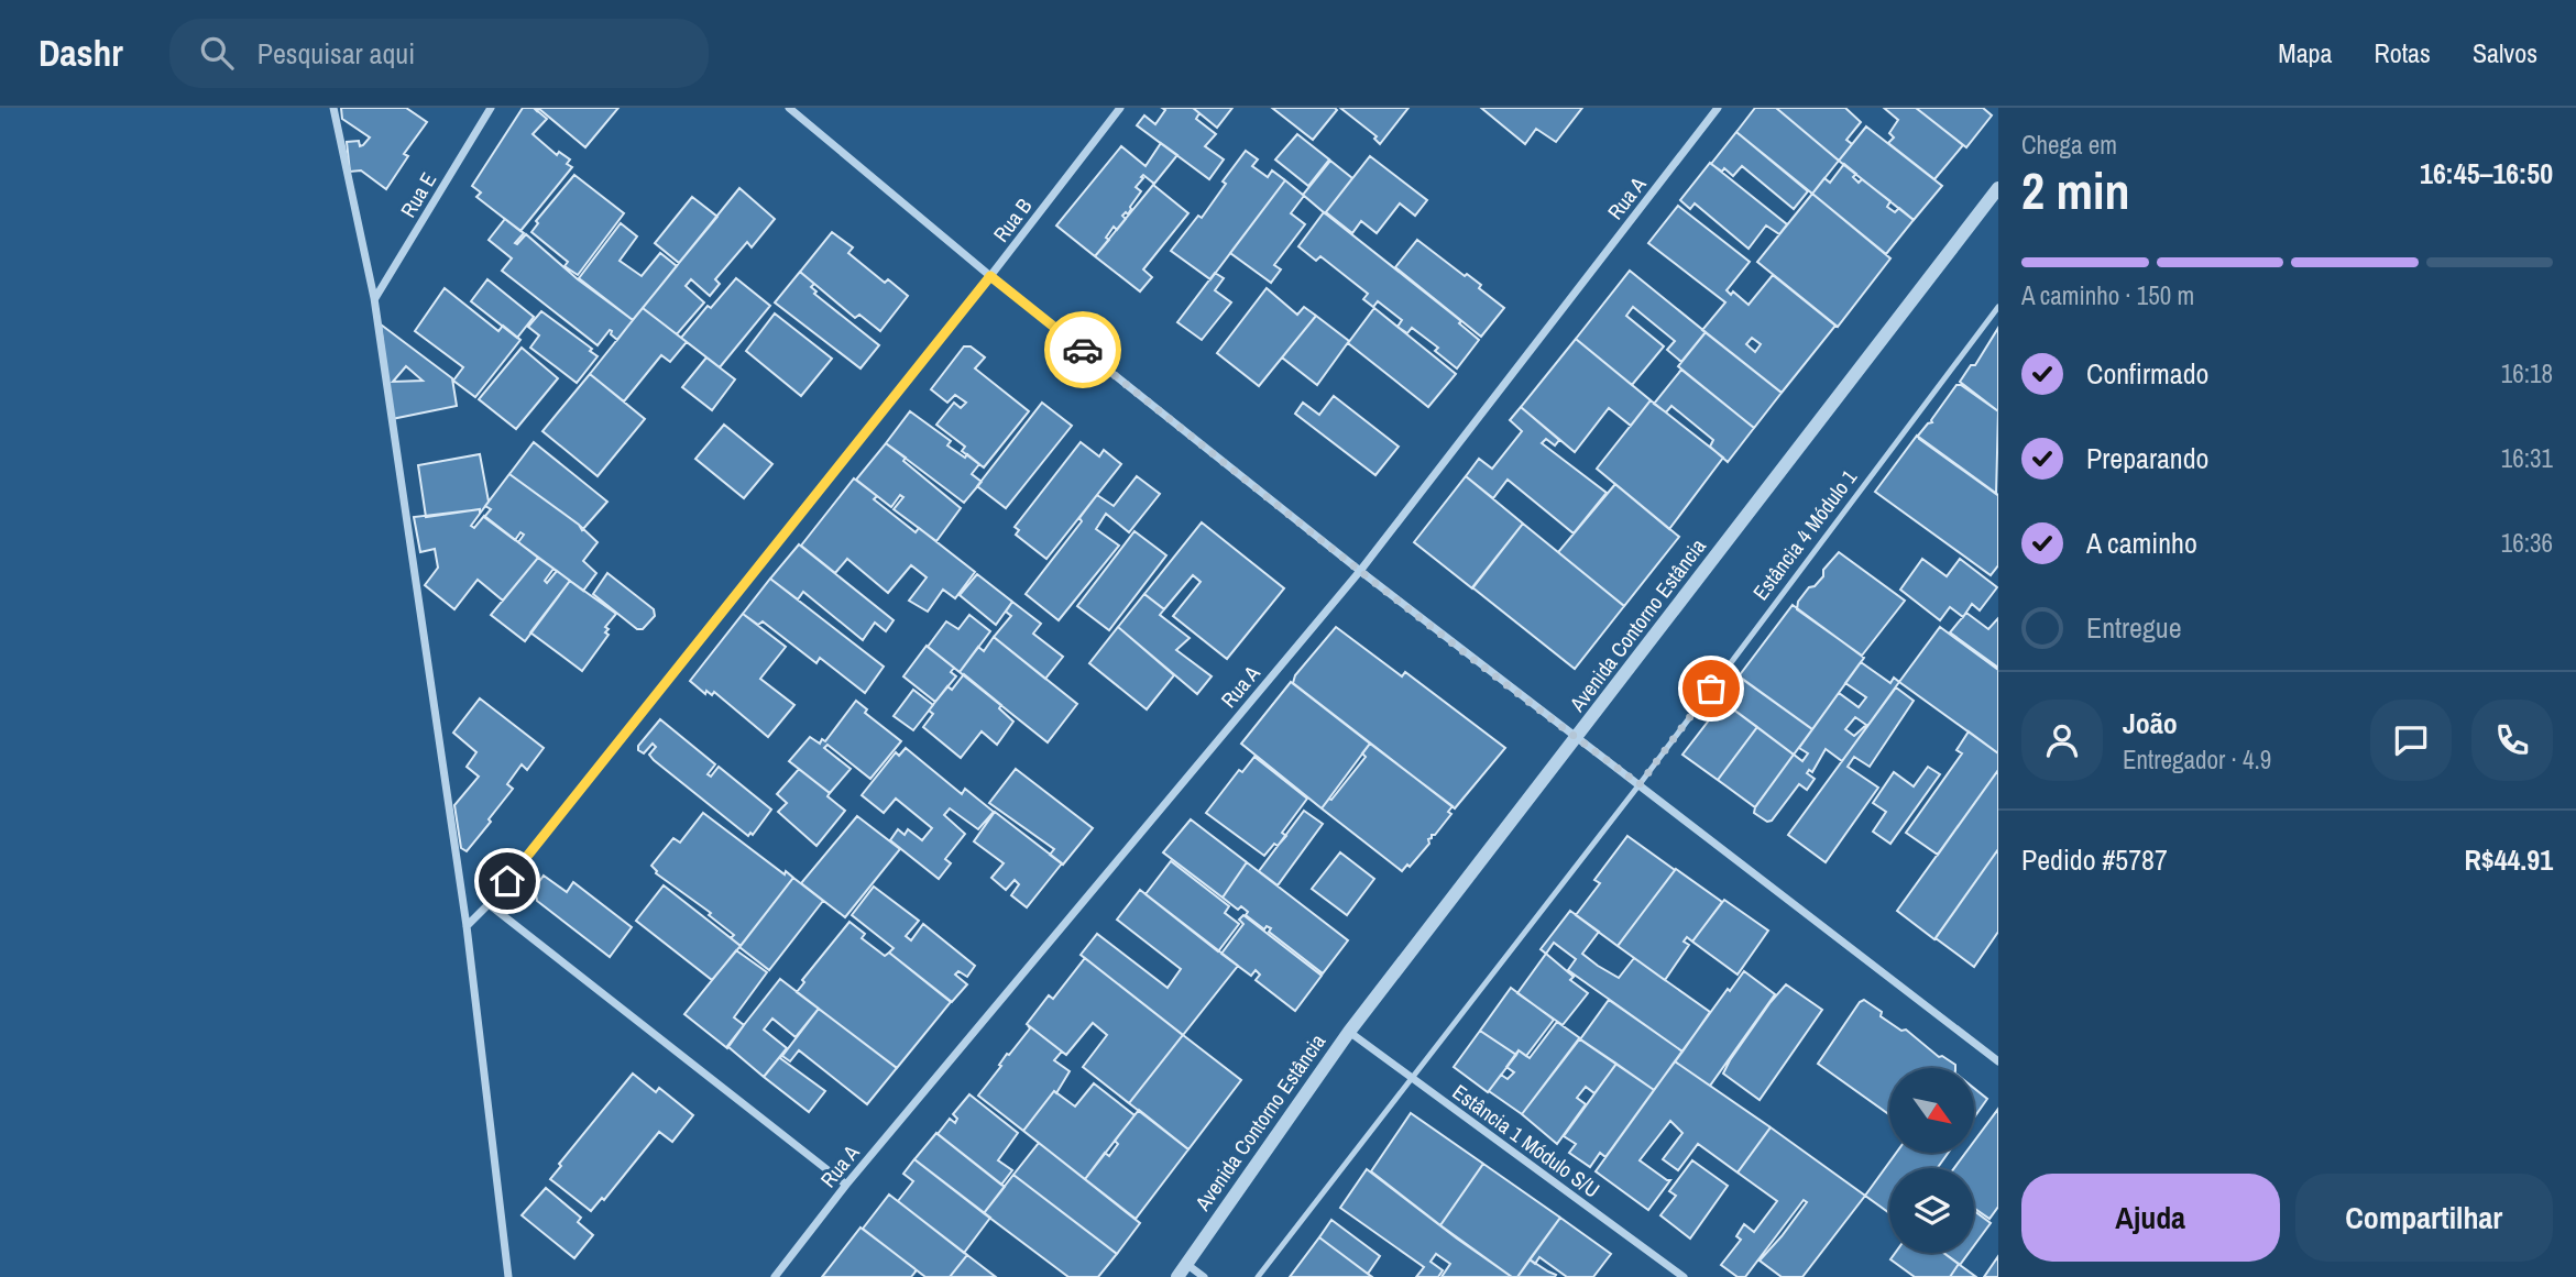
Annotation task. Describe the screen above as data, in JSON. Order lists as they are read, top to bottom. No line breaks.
{"streets":{"street":["Rua E","Rua A","Rua B","Avenida Contorno Estância","Estância 1 Módulo S/U"],"lane":["Estância 4 Módulo 1"]},"crossings":[["Estância 4 Módulo 1","Estância 1 Módulo S/U"],["Avenida Contorno Estância","Estância 1 Módulo S/U"]],"north":"bottom right","page":{"header":"Dashr","search":"Pesquisar aqui","nav":["Mapa","Rotas","Salvos"],"heading":["2 min","Chega em","16:45–16:50"],"panel":["João","Entregador · 4.9","Pedido #5787","R$44.91"],"bar":"A caminho · 150 m","list":[["Confirmado","16:18"],["Preparando","16:31"],["A caminho","16:36"],"Entregue"],"buttons":["Ajuda","Compartilhar"]}}
